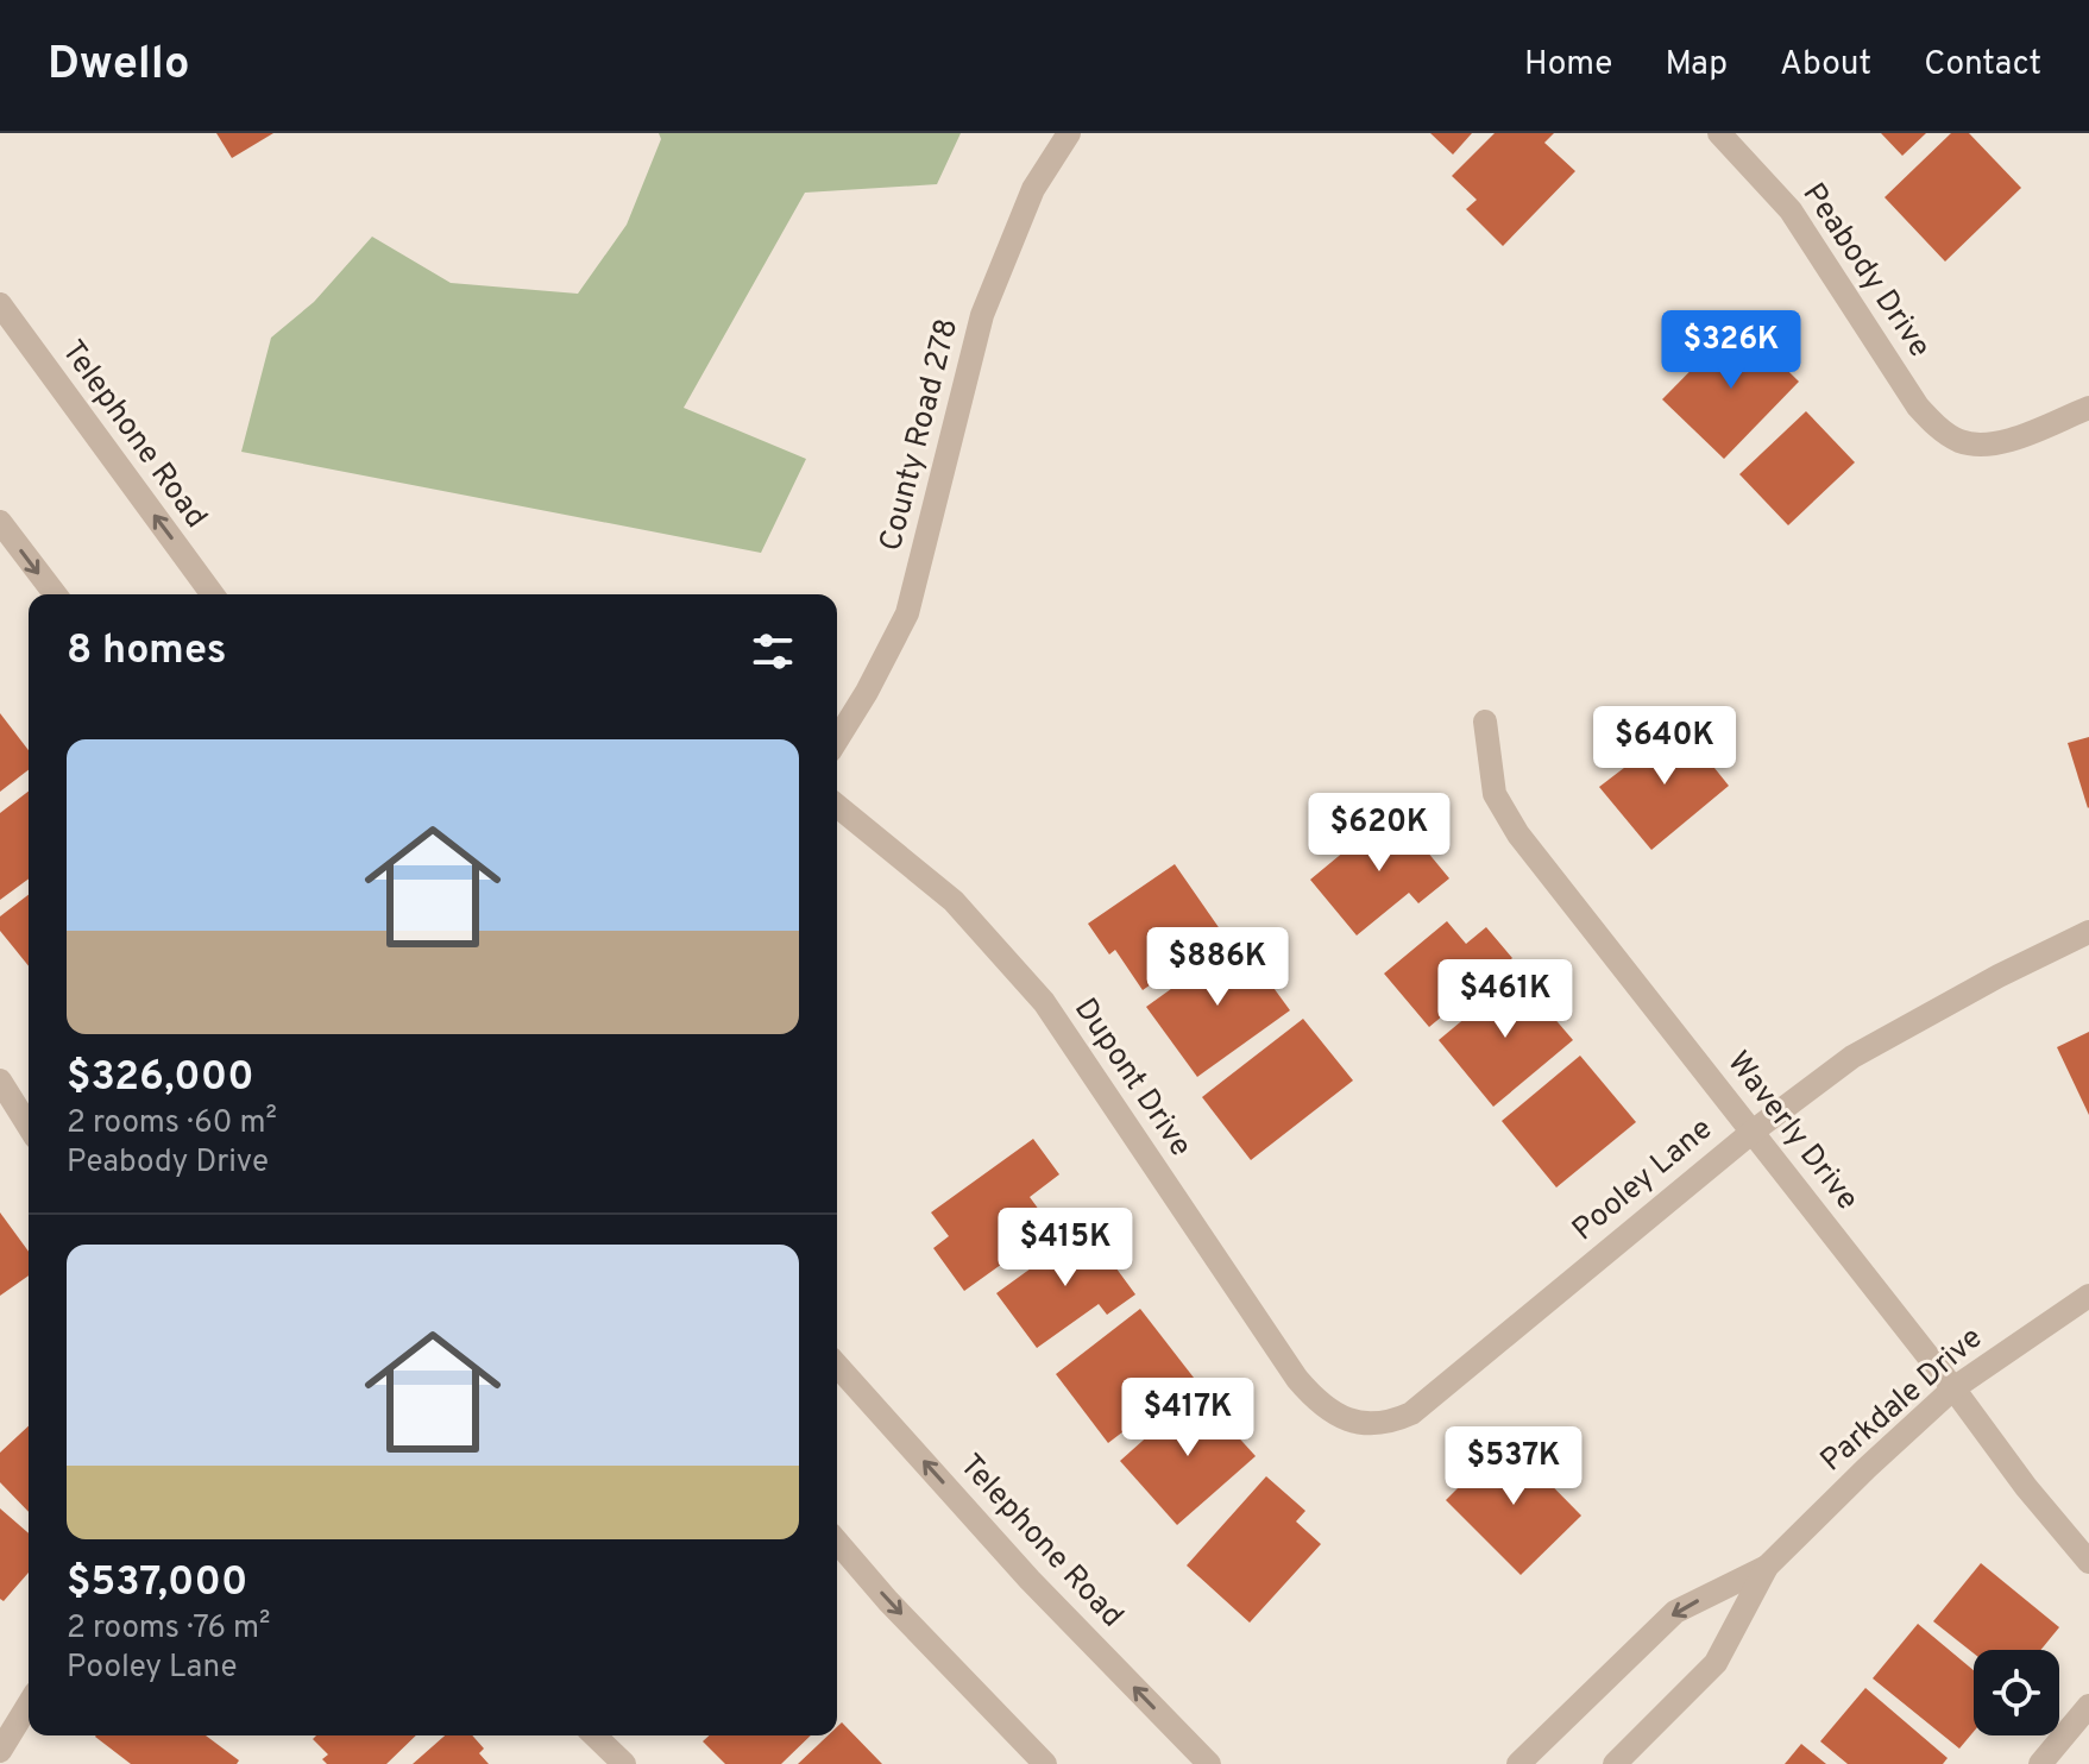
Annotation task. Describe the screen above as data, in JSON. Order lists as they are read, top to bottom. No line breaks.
{"streets":{"street":["Peabody Drive","Telephone Road","County Road 278","Dupont Drive","Waverly Drive","Pooley Lane","Parkdale Drive"]},"crossings":[["Dupont Drive","Pooley Lane"],["Waverly Drive","Pooley Lane"],["Waverly Drive","Parkdale Drive"]],"page":{"header":"Dwello","nav":["Home","Map","About","Contact"],"price":["$326K","$640K","$620K","$886K","$461K","$415K","$417K","$537K"],"heading":"8 homes","list":[{"name":"$326,000","note":"2 rooms · 60 m² · Peabody Drive"},{"name":"$537,000","note":"2 rooms · 76 m² · Pooley Lane"}]}}
